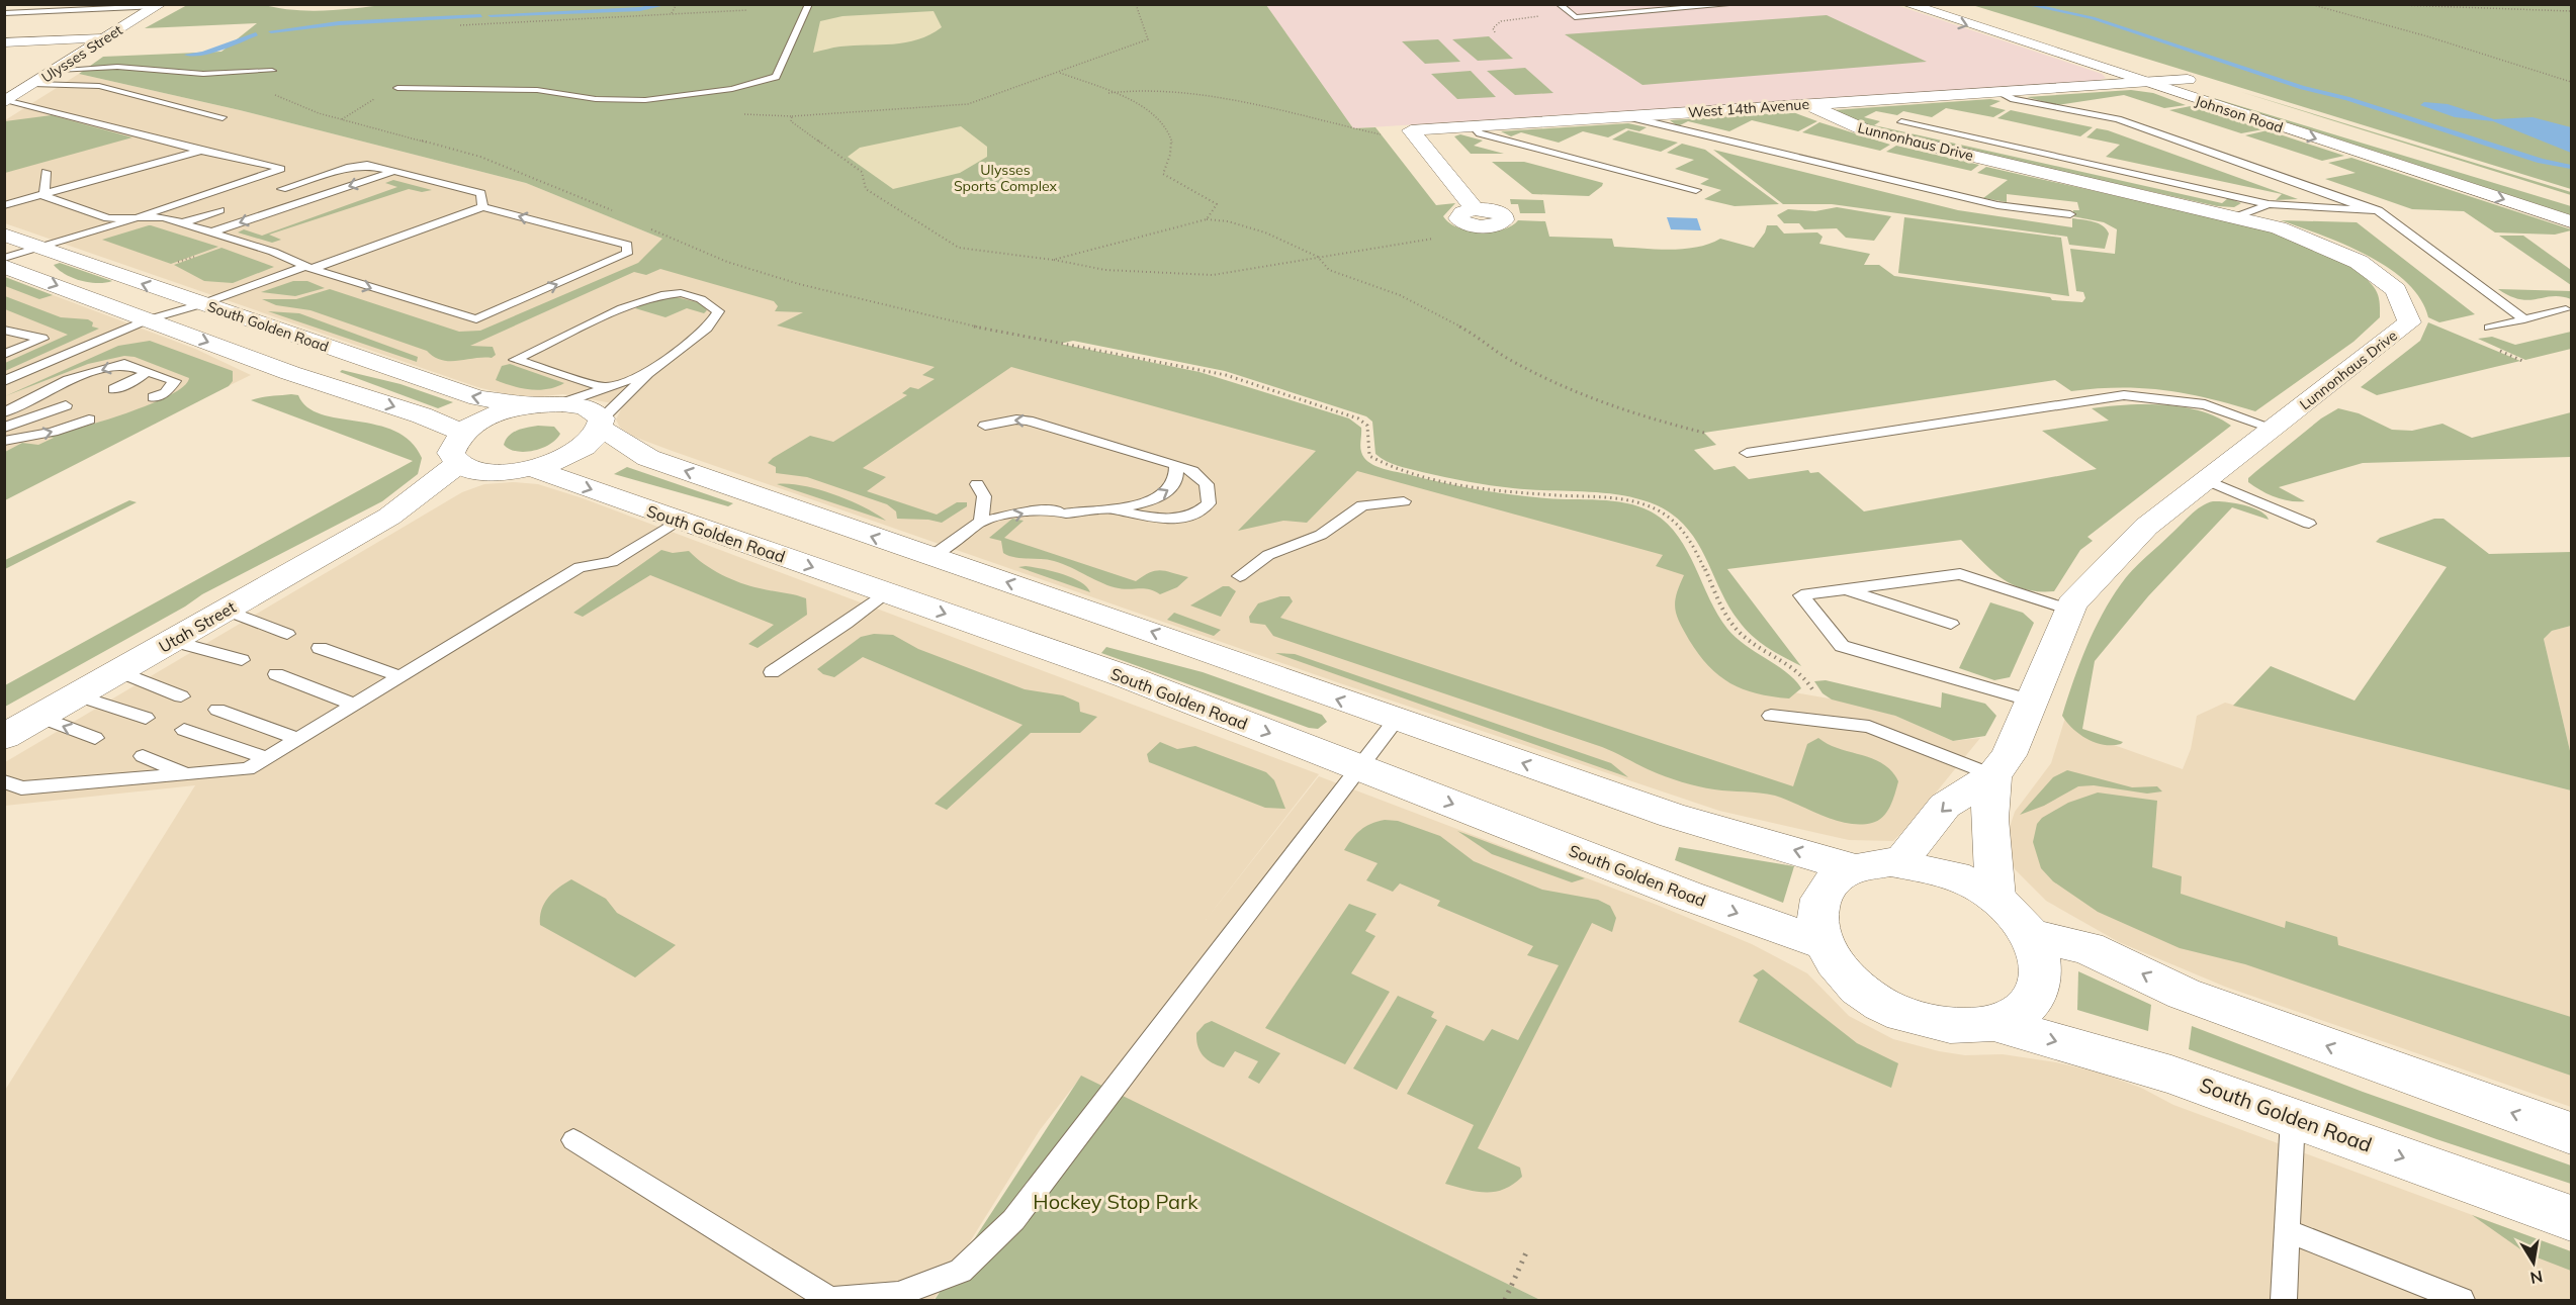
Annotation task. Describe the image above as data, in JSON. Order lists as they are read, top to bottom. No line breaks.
{"streets":{"main road":["Ulysses Street","West 14th Avenue","Johnson Road","Lunnonhaus Drive","South Golden Road","Utah Street"]},"crossings":[["West 14th Avenue","Johnson Road"],["West 14th Avenue","Lunnonhaus Drive"],["Lunnonhaus Drive","South Golden Road"]],"parks":["Ulysses Sports Complex","Hockey Stop Park"],"north":"bottom"}
